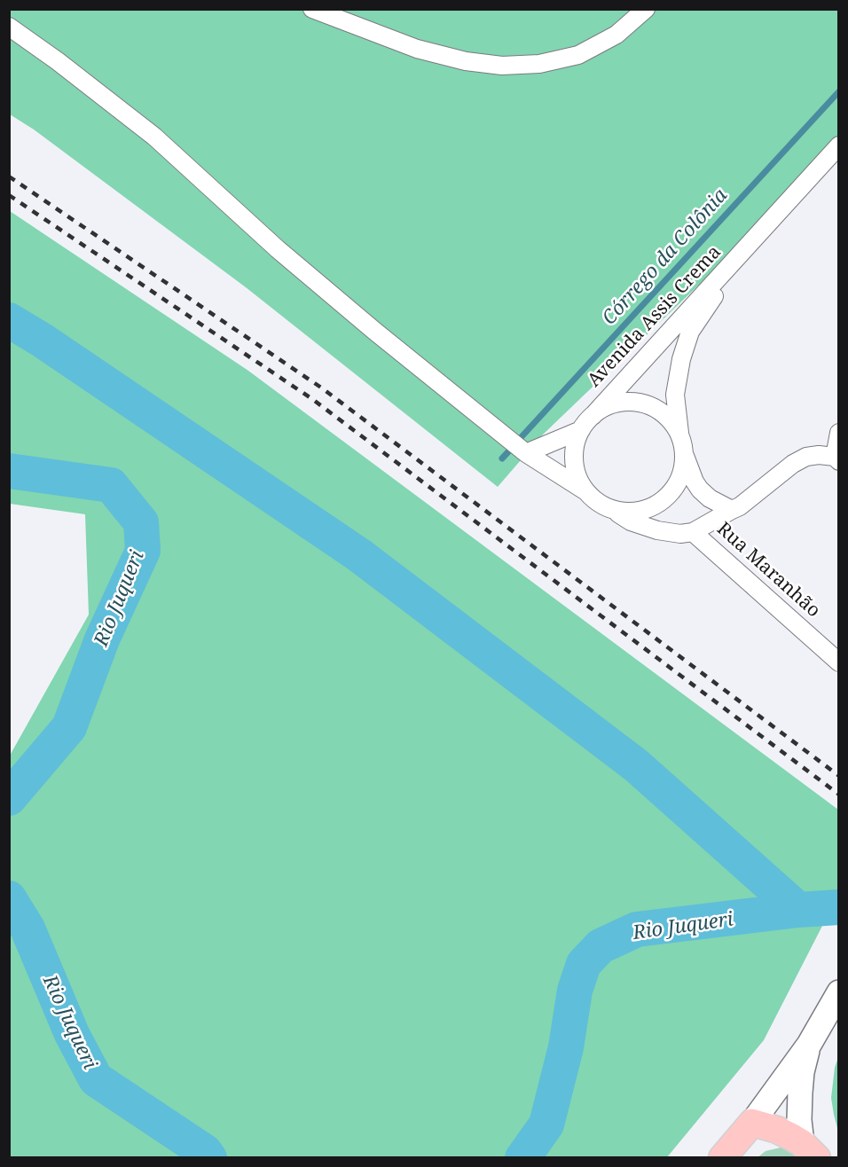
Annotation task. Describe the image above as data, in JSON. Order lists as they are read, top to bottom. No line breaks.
{"streets":{"street":["Avenida Assis Crema","Rua Maranhão"]},"water":["Córrego da Colônia","Rio Juqueri"]}
